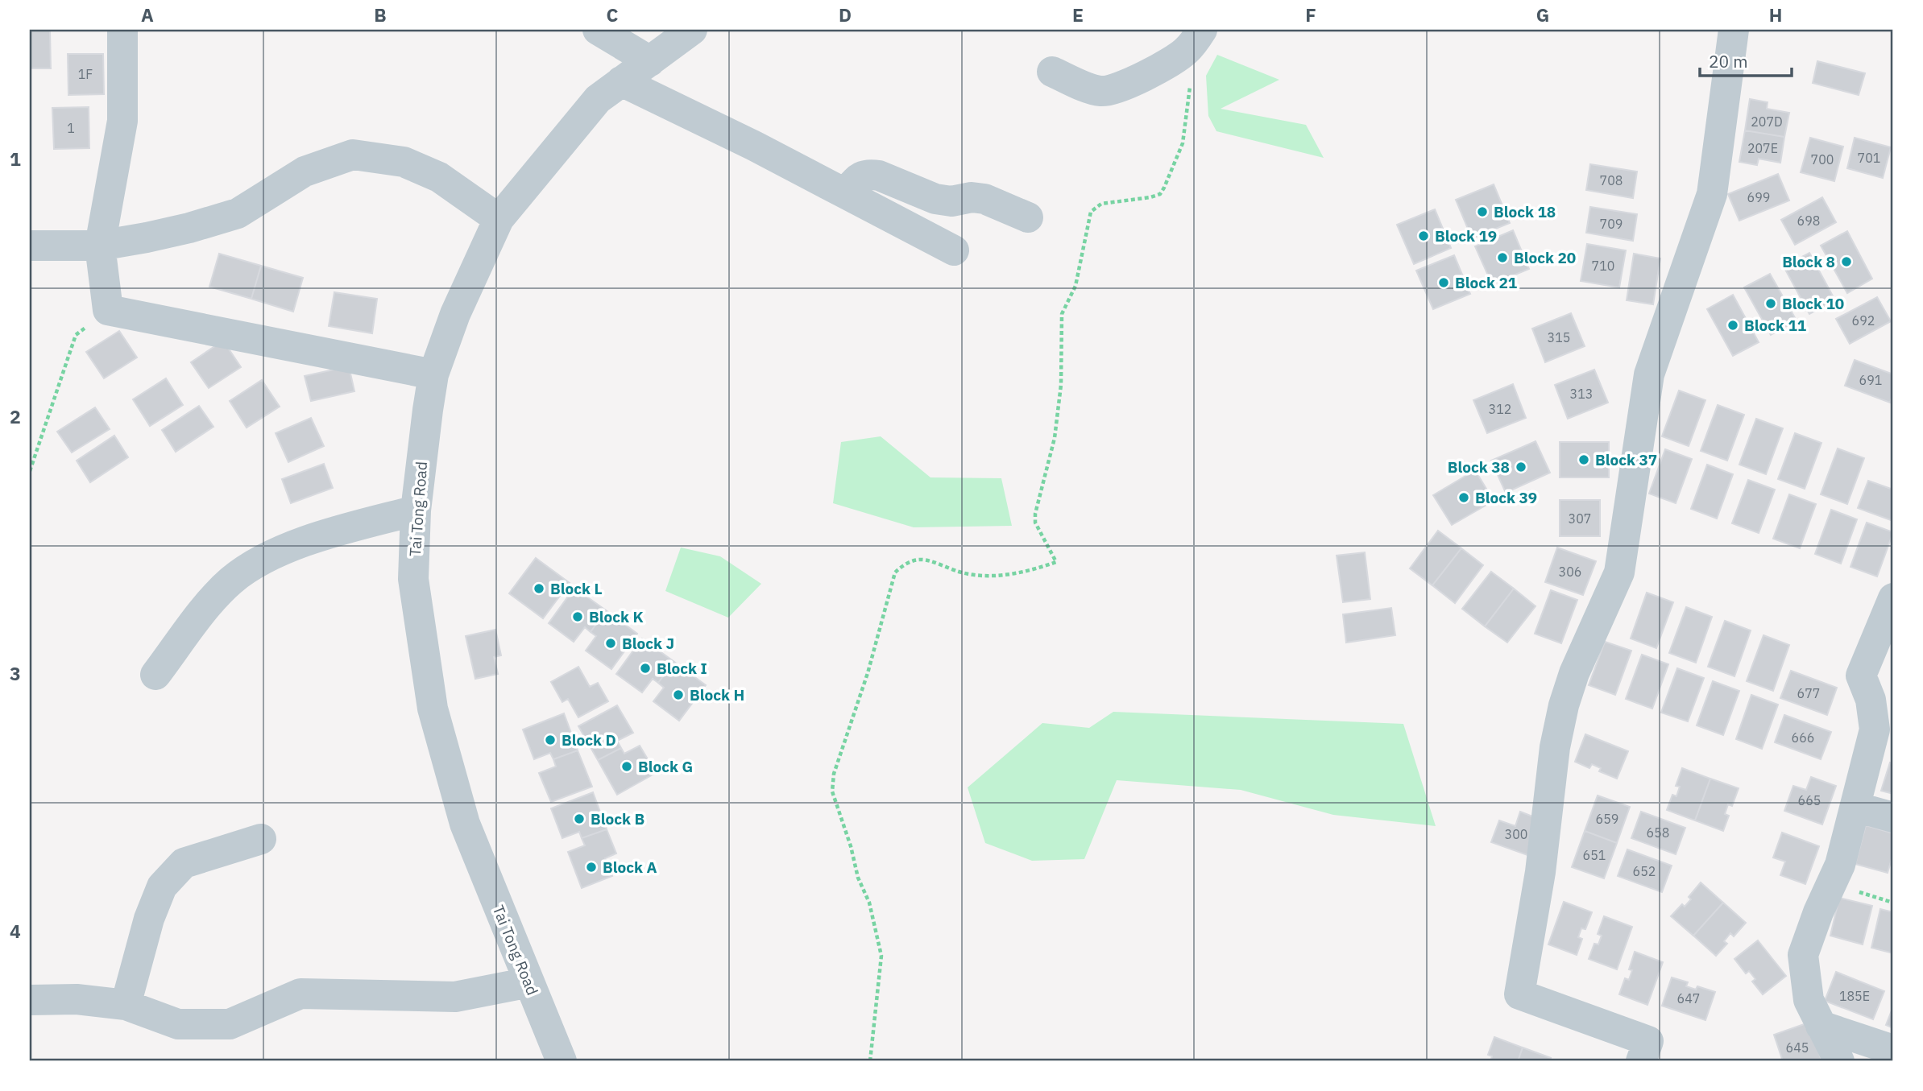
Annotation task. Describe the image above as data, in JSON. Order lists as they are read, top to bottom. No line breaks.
{"streets":{"street":["Tai Tong Road"]},"places":["Block 18","Block 19","Block 20","Block 8","Block 21","Block 10","Block 11","Block 37","Block 38","Block 39","Block L","Block K","Block J","Block I","Block H","Block D","Block G","Block B","Block A"],"house_numbers":["1F","207D","1","207E","701","700","708","699","698","709","710","692","315","691","313","312","307","306","677","666","665","659","658","300","651","652","185E","647","645"],"scale_bar":"20 m","grid":{"columns":["A","B","C","D","E","F","G","H"],"rows":["1","2","3","4"]}}
